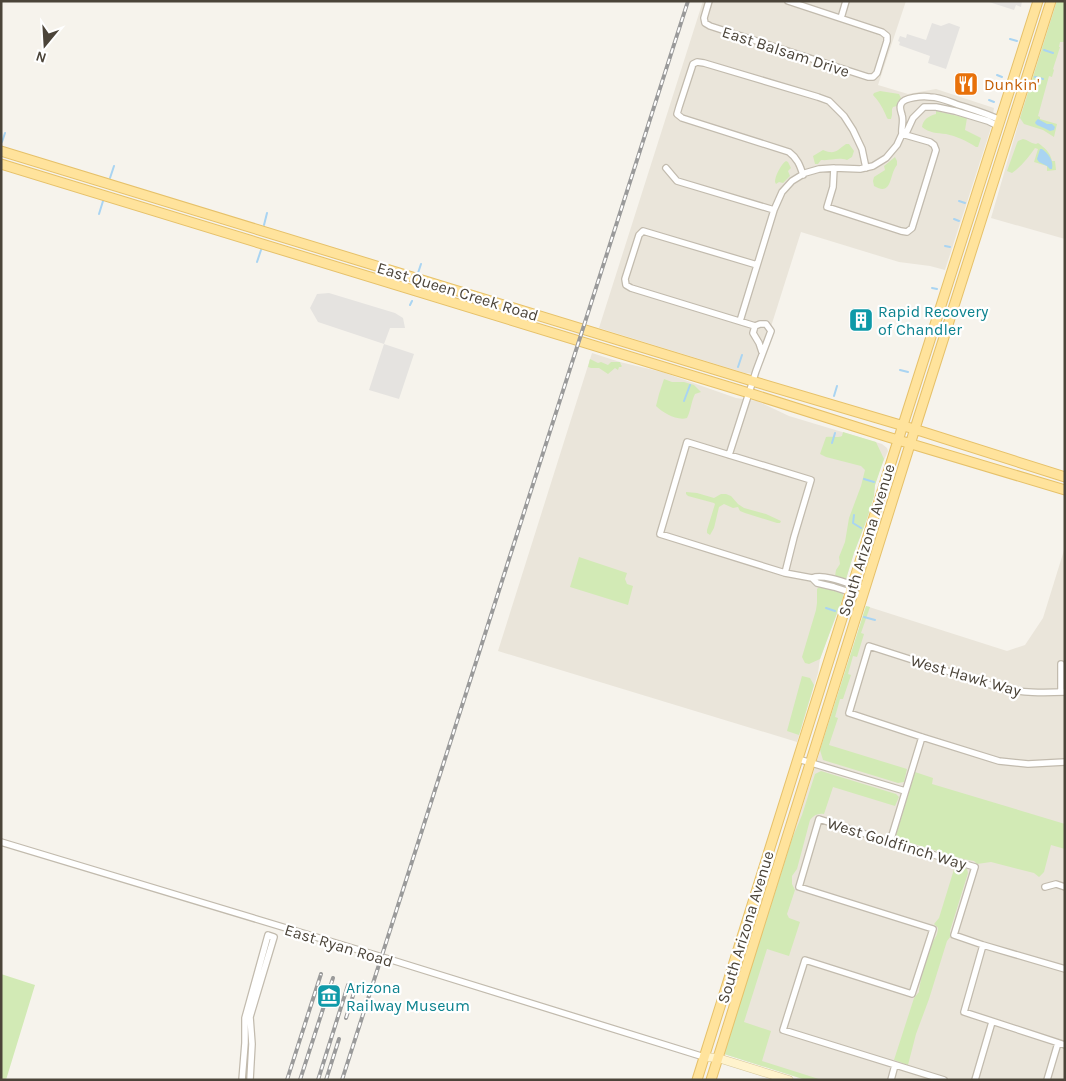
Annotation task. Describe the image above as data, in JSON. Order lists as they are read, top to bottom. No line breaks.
{"streets":{"main road":["East Queen Creek Road","South Arizona Avenue"],"street":["East Balsam Drive","West Hawk Way","West Goldfinch Way","East Ryan Road"]},"crossings":[["East Queen Creek Road","South Arizona Avenue"],["South Arizona Avenue","East Ryan Road"]],"places":{"restaurant":["Dunkin'"],"building":["Rapid Recovery of Chandler"],"museum":["Arizona Railway Museum"]},"north":"bottom"}
